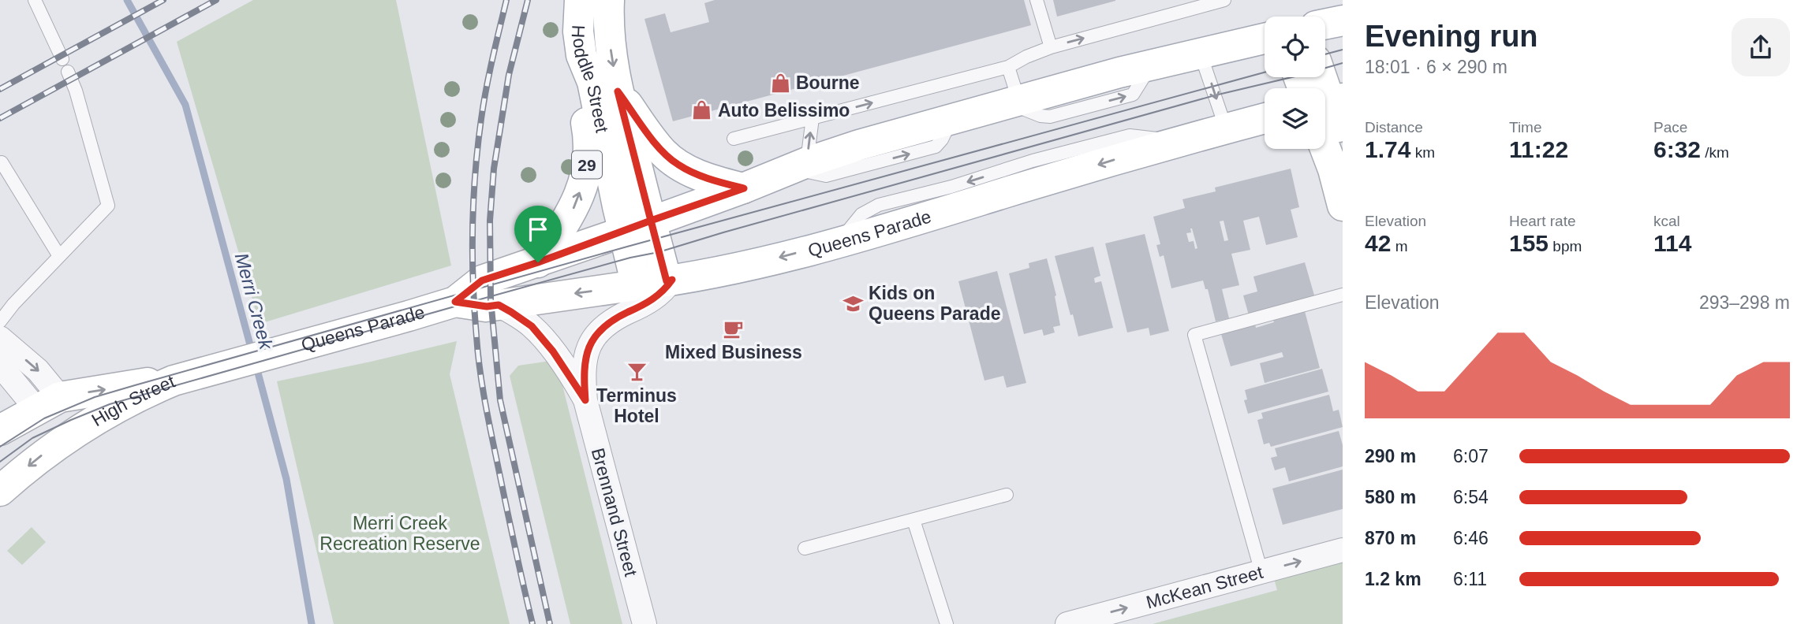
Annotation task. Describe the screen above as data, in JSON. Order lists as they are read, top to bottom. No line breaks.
{"streets":{"main road":["Hoddle Street","29","Queens Parade","High Street"],"street":["Brennand Street","McKean Street"]},"crossings":[["Hoddle Street","29"],["Hoddle Street","Queens Parade"],["Hoddle Street","Brennand Street"],["29","Queens Parade"],["Queens Parade","High Street"],["Queens Parade","Brennand Street"]],"one_way":["McKean Street"],"water":["Merri Creek"],"parks":["Merri Creek Recreation Reserve"],"places":{"shop":["Bourne","Auto Belissimo"],"school or university":["Kids on Queens Parade"],"cafe":["Mixed Business"],"bar":["Terminus Hotel"]},"page":{"heading":["Evening run","18:01 · 6 × 290 m"],"stats":[["Distance","1.74 km"],["Time","11:22"],["Pace","6:32 /km"],["Elevation","42 m"],["Heart rate","155 bpm"],["kcal","114"]],"chart":["Elevation","293–298 m"],"list":[{"name":"290 m","note":"6:07"},{"name":"580 m","note":"6:54"},{"name":"870 m","note":"6:46"},{"name":"1.2 km","note":"6:11"}]}}
